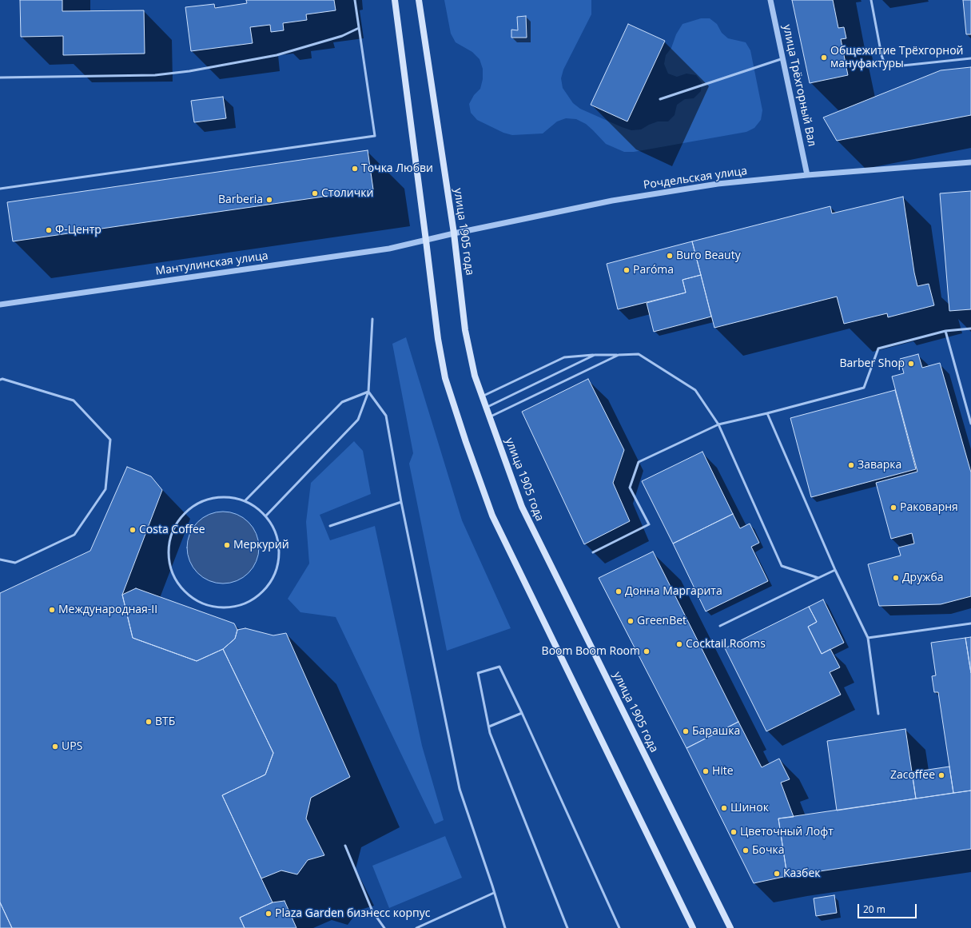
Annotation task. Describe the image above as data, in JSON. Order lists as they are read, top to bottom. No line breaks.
{"streets":{"main road":["улица 1905 года"],"street":["улица Трёхгорный Вал","Рочдельская улица","Мантулинская улица"]},"crossings":[["улица Трёхгорный Вал","Рочдельская улица"],["Рочдельская улица","улица 1905 года"],["Рочдельская улица","Мантулинская улица"]],"places":["Общежитие Трёхгорной мануфактуры","Точка Любви","Столички","Barberia","Ф-Центр","Buro Beauty","Paróma","Barber Shop","Заварка","Раковарня","Costa Coffee","Меркурий","Дружба","Донна Маргарита","Международная-II","GreenBet","Cocktail Rooms","Boom Boom Room","ВТБ","Барашка","UPS","Hite","Zacoffee","Шинок","Цветочный Лофт","Бочка","Казбек","Plaza Garden бизнесс корпус"],"scale_bar":"20 m"}
